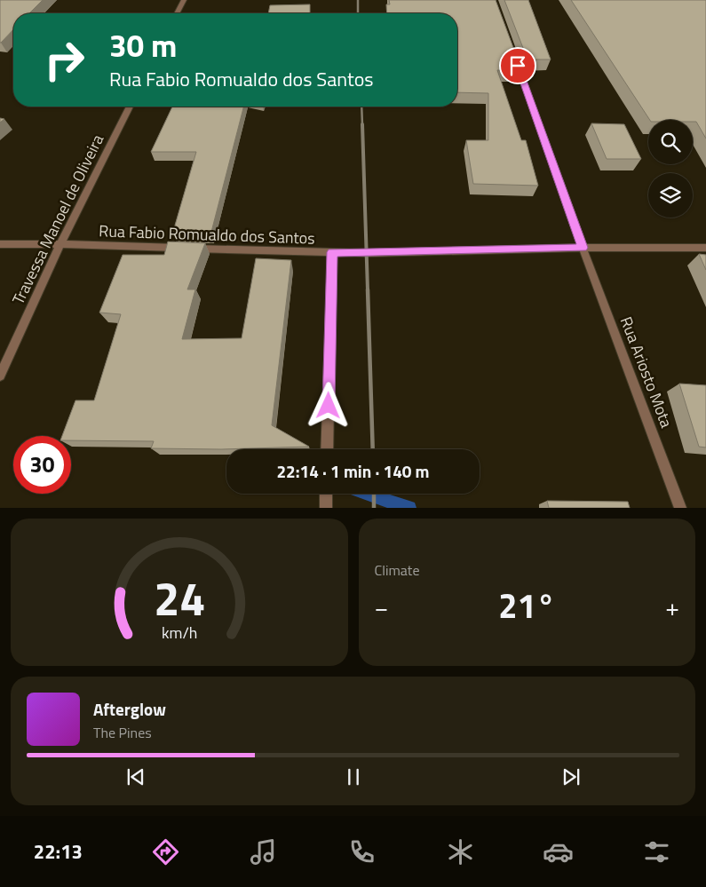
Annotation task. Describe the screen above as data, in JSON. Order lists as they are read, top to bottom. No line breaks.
{"streets":{"street":["Travessa Manoel de Oliveira","Rua Fabio Romualdo dos Santos","Rua Ariosto Mota"]},"crossings":[["Travessa Manoel de Oliveira","Rua Fabio Romualdo dos Santos"],["Rua Fabio Romualdo dos Santos","Rua Ariosto Mota"]],"page":{"turn":["30 m","Rua Fabio Romualdo dos Santos"],"limit":"30","trip":"22:14 · 1 min · 140 m","tile":"Climate","heat":["−","21°","+"],"song":["Afterglow","The Pines"],"tabs":"22:13","gauge":["24","km/h"]}}
